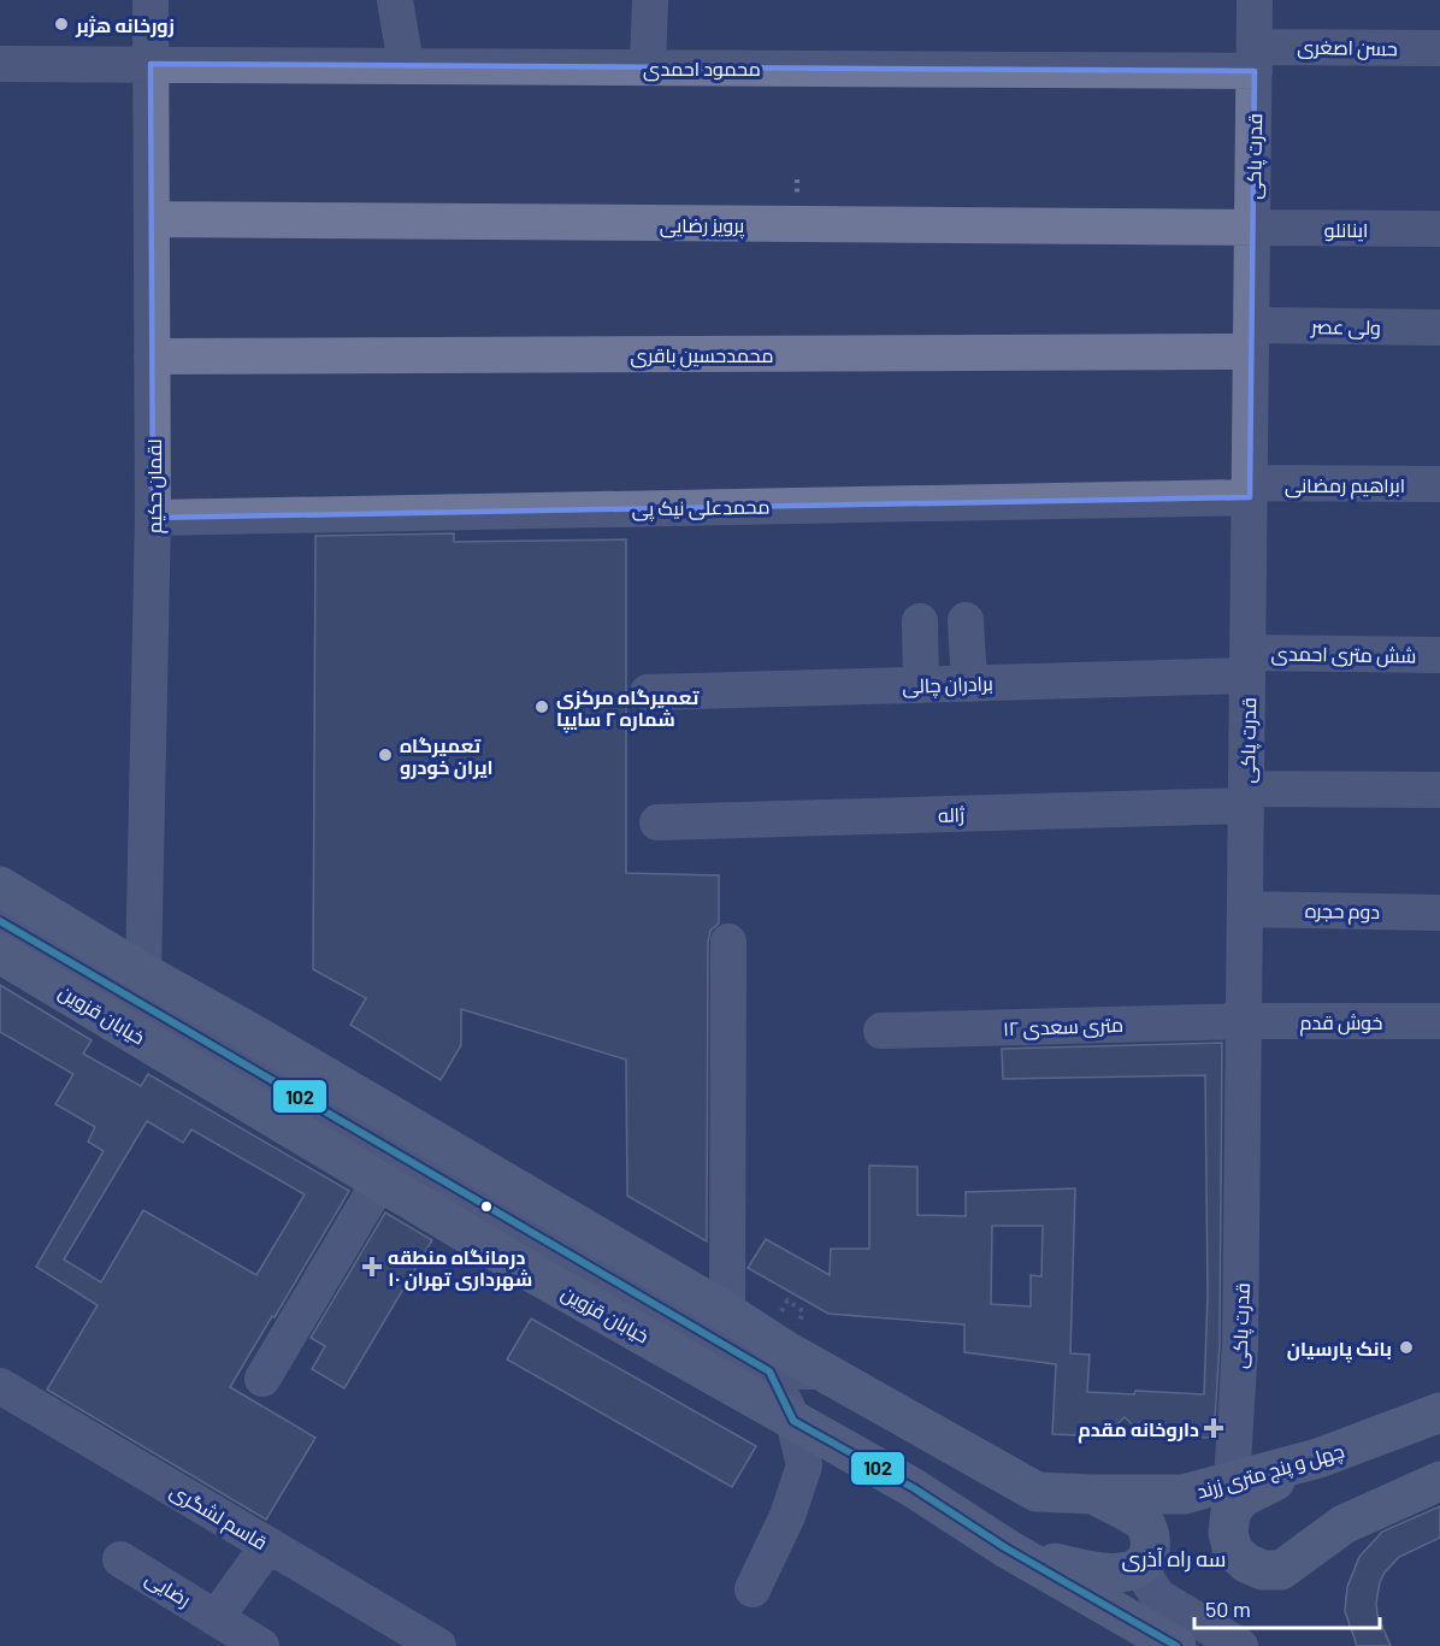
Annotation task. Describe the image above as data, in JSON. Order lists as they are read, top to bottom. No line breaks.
{"streets":{"main road":["خیابان قزوین","چهل و پنج متری زرند"],"street":["حسن اصغری","محمود احمدی","قدرت پاکی","پرویز رضایی","اینانلو","ولی عصر","محمدحسین باقری","ابراهیم رمضانی","لقمان حکیم","محمدعلی نیک پی","شش متری احمدی","برادران چالی","ژاله","دوم حجره","خوش قدم","۱۲ متری سعدی","قاسم لشگری","رضایی"]},"crossings":[["حسن اصغری","محمود احمدی"],["حسن اصغری","قدرت پاکی"],["محمود احمدی","قدرت پاکی"],["محمود احمدی","لقمان حکیم"],["قدرت پاکی","پرویز رضایی"],["قدرت پاکی","اینانلو"],["قدرت پاکی","ولی عصر"],["قدرت پاکی","محمدحسین باقری"],["قدرت پاکی","ابراهیم رمضانی"],["قدرت پاکی","محمدعلی نیک پی"],["قدرت پاکی","شش متری احمدی"],["قدرت پاکی","برادران چالی"],["قدرت پاکی","ژاله"],["قدرت پاکی","دوم حجره"],["قدرت پاکی","خوش قدم"],["قدرت پاکی","۱۲ متری سعدی"],["قدرت پاکی","چهل و پنج متری زرند"],["پرویز رضایی","اینانلو"],["پرویز رضایی","لقمان حکیم"],["ولی عصر","محمدحسین باقری"],["محمدحسین باقری","لقمان حکیم"],["ابراهیم رمضانی","محمدعلی نیک پی"],["لقمان حکیم","محمدعلی نیک پی"],["شش متری احمدی","برادران چالی"],["خوش قدم","۱۲ متری سعدی"]],"districts":["سه راه آذری"],"places":{"other":["زورخانه هژبر","تعمیرگاه مرکزی شماره ۲ سایپا","تعمیرگاه ایران خودرو","بانک پارسیان"],"health":["درمانگاه منطقه ۱۰ شهرداری تهران","داروخانه مقدم"]},"lines":["transit line 102"],"scale_bar":"50 m"}
